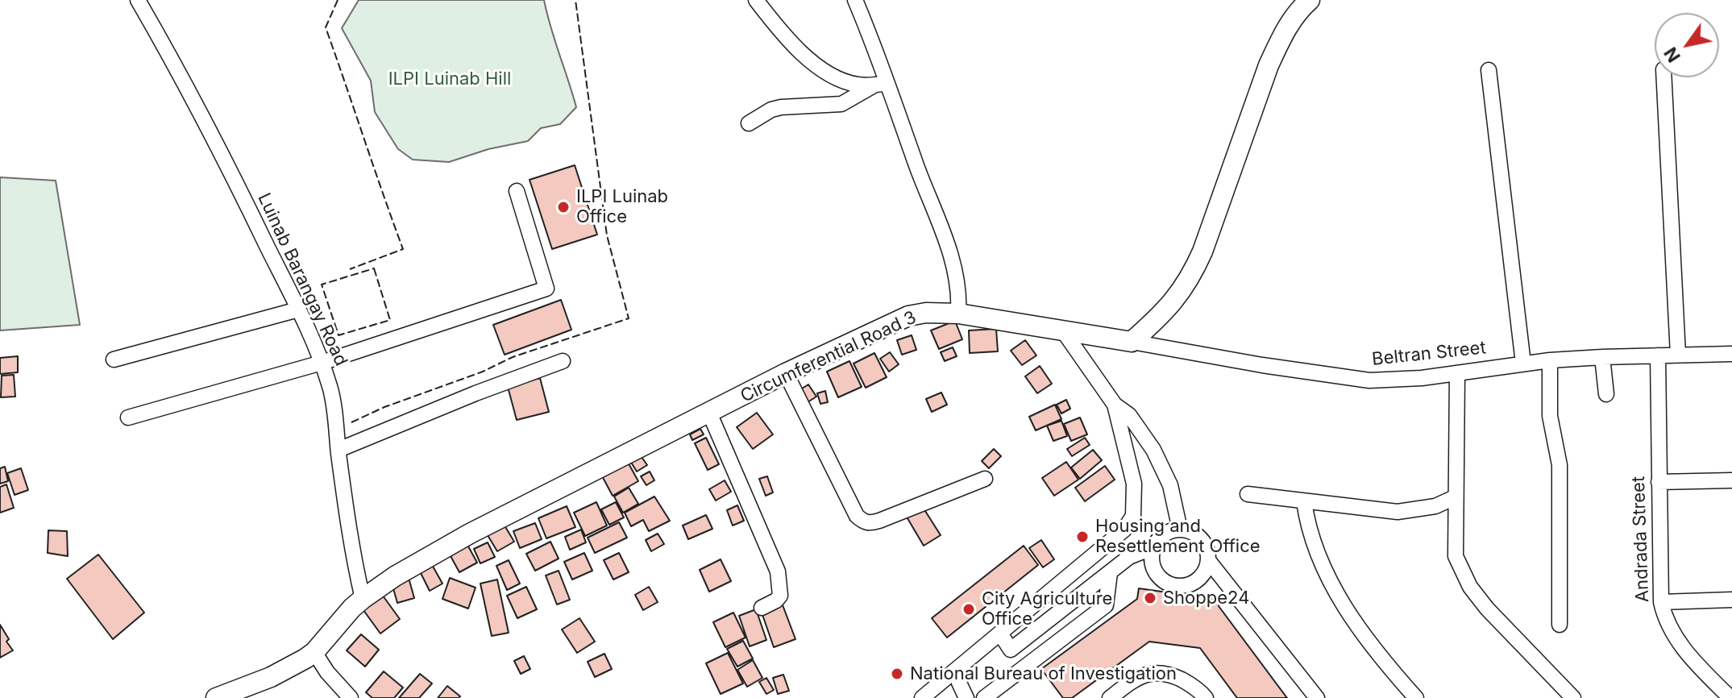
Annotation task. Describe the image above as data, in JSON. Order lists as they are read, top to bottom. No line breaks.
{"streets":{"main road":["Circumferential Road 3"],"street":["Luinab Barangay Road","Beltran Street","Andrada Street"]},"crossings":[["Luinab Barangay Road","Circumferential Road 3"],["Beltran Street","Circumferential Road 3"],["Beltran Street","Andrada Street"]],"parks":["ILPI Luinab Hill"],"places":["ILPI Luinab Office","Housing and Resettlement Office","Shoppe24","City Agriculture Office","National Bureau of Investigation"],"north":"bottom left"}
